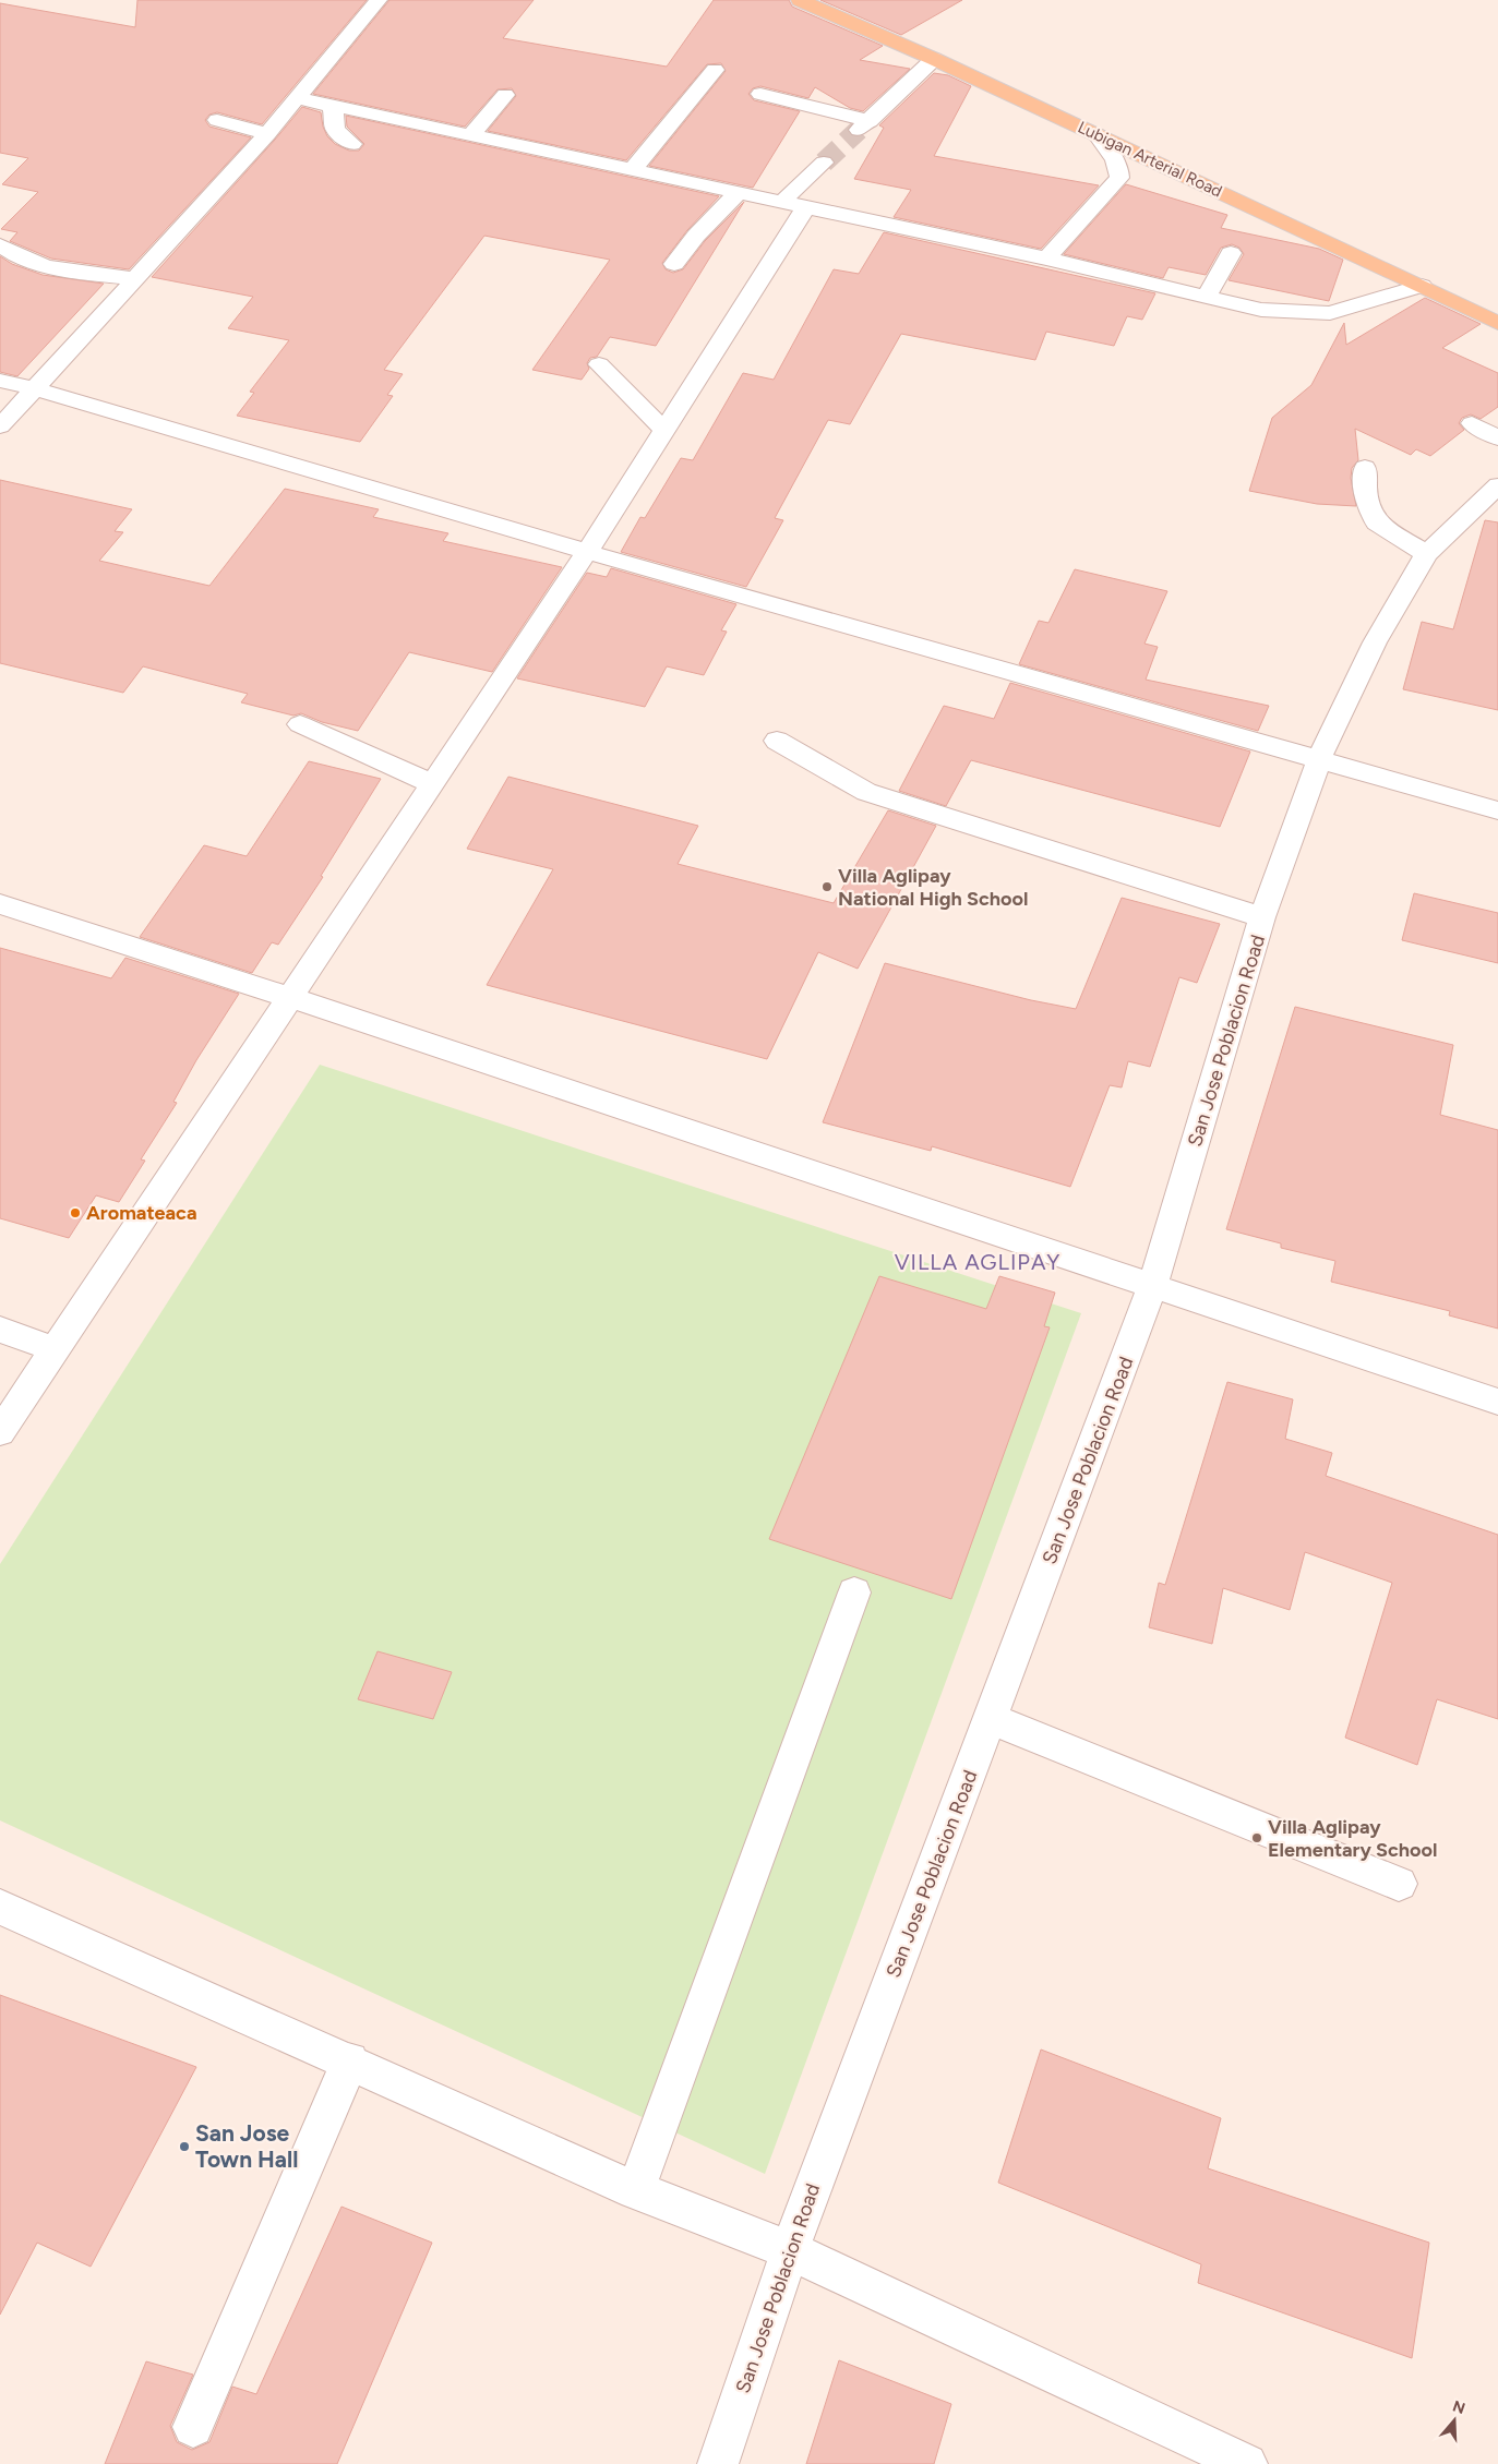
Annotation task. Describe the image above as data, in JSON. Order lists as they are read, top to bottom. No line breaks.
{"streets":{"main road":["Lubigan Arterial Road"],"street":["San Jose Poblacion Road"]},"districts":["VILLA AGLIPAY"],"places":["Villa Aglipay National High School","Aromateaca","Villa Aglipay Elementary School","San Jose Town Hall"],"north":"top"}
